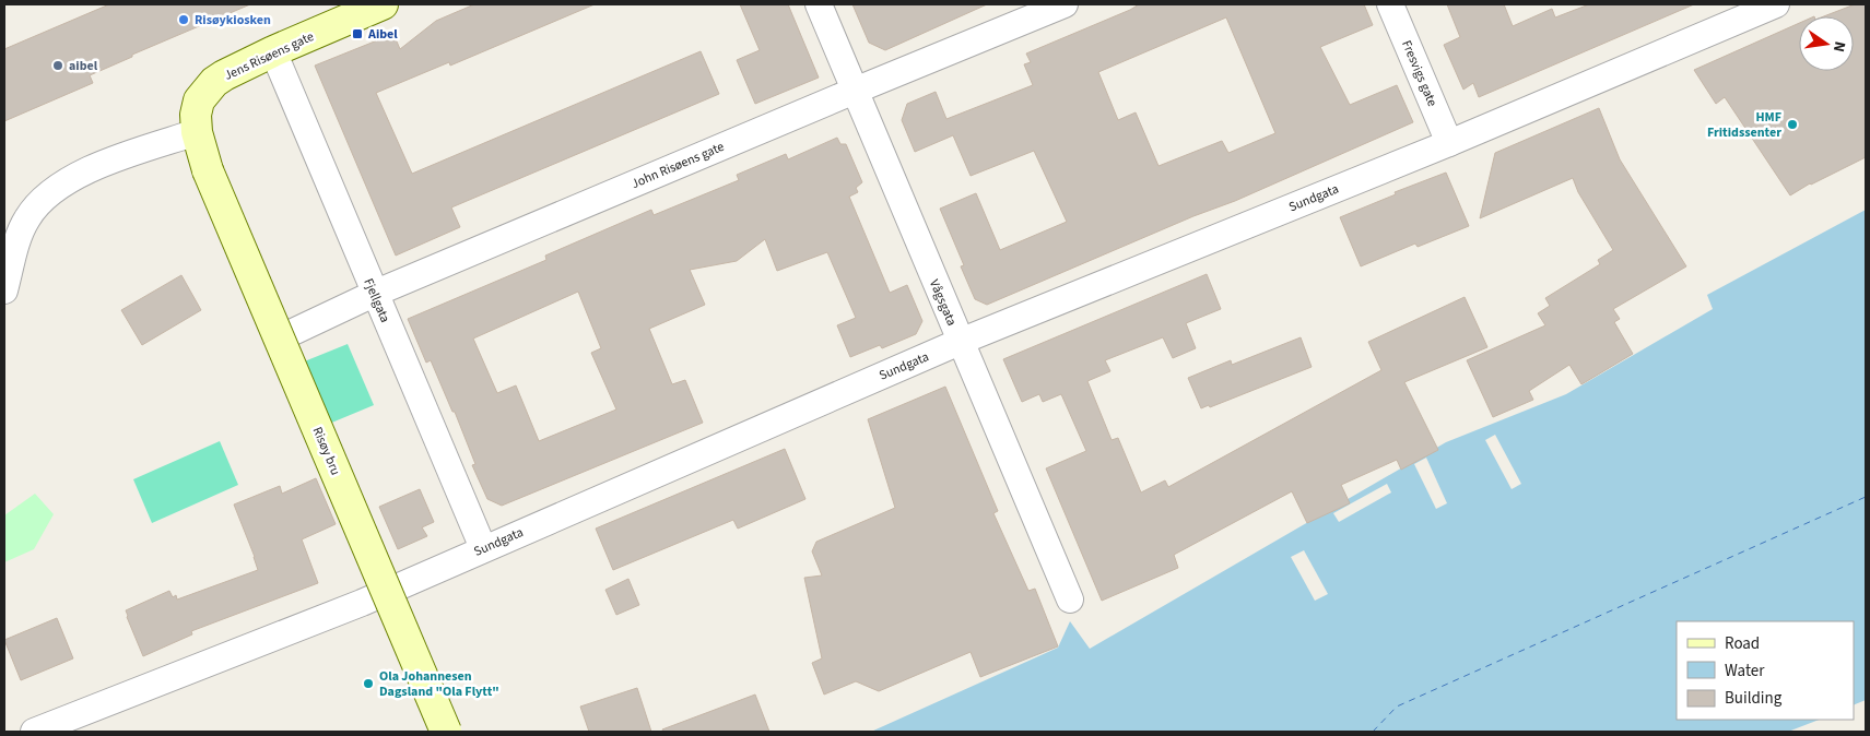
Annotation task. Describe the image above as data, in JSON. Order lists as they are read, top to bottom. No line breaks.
{"streets":{"main road":["Jens Risøens gate","Risøy bru"],"street":["Fresvigs gate","John Risøens gate","Sundgata","Fjellgata","Vågsgata"]},"crossings":[["Jens Risøens gate","Fjellgata"],["Jens Risøens gate","Risøy bru"],["Fresvigs gate","Sundgata"],["John Risøens gate","Fjellgata"],["John Risøens gate","Vågsgata"],["Sundgata","Fjellgata"],["Sundgata","Vågsgata"]],"places":{"other":["Risøykiosken","aibel","HMF Fritidssenter","Ola Johannesen Dagsland \"Ola Flytt\""],"transit":["Aibel"]},"legend":["Road","Water","Building"],"north":"right"}
